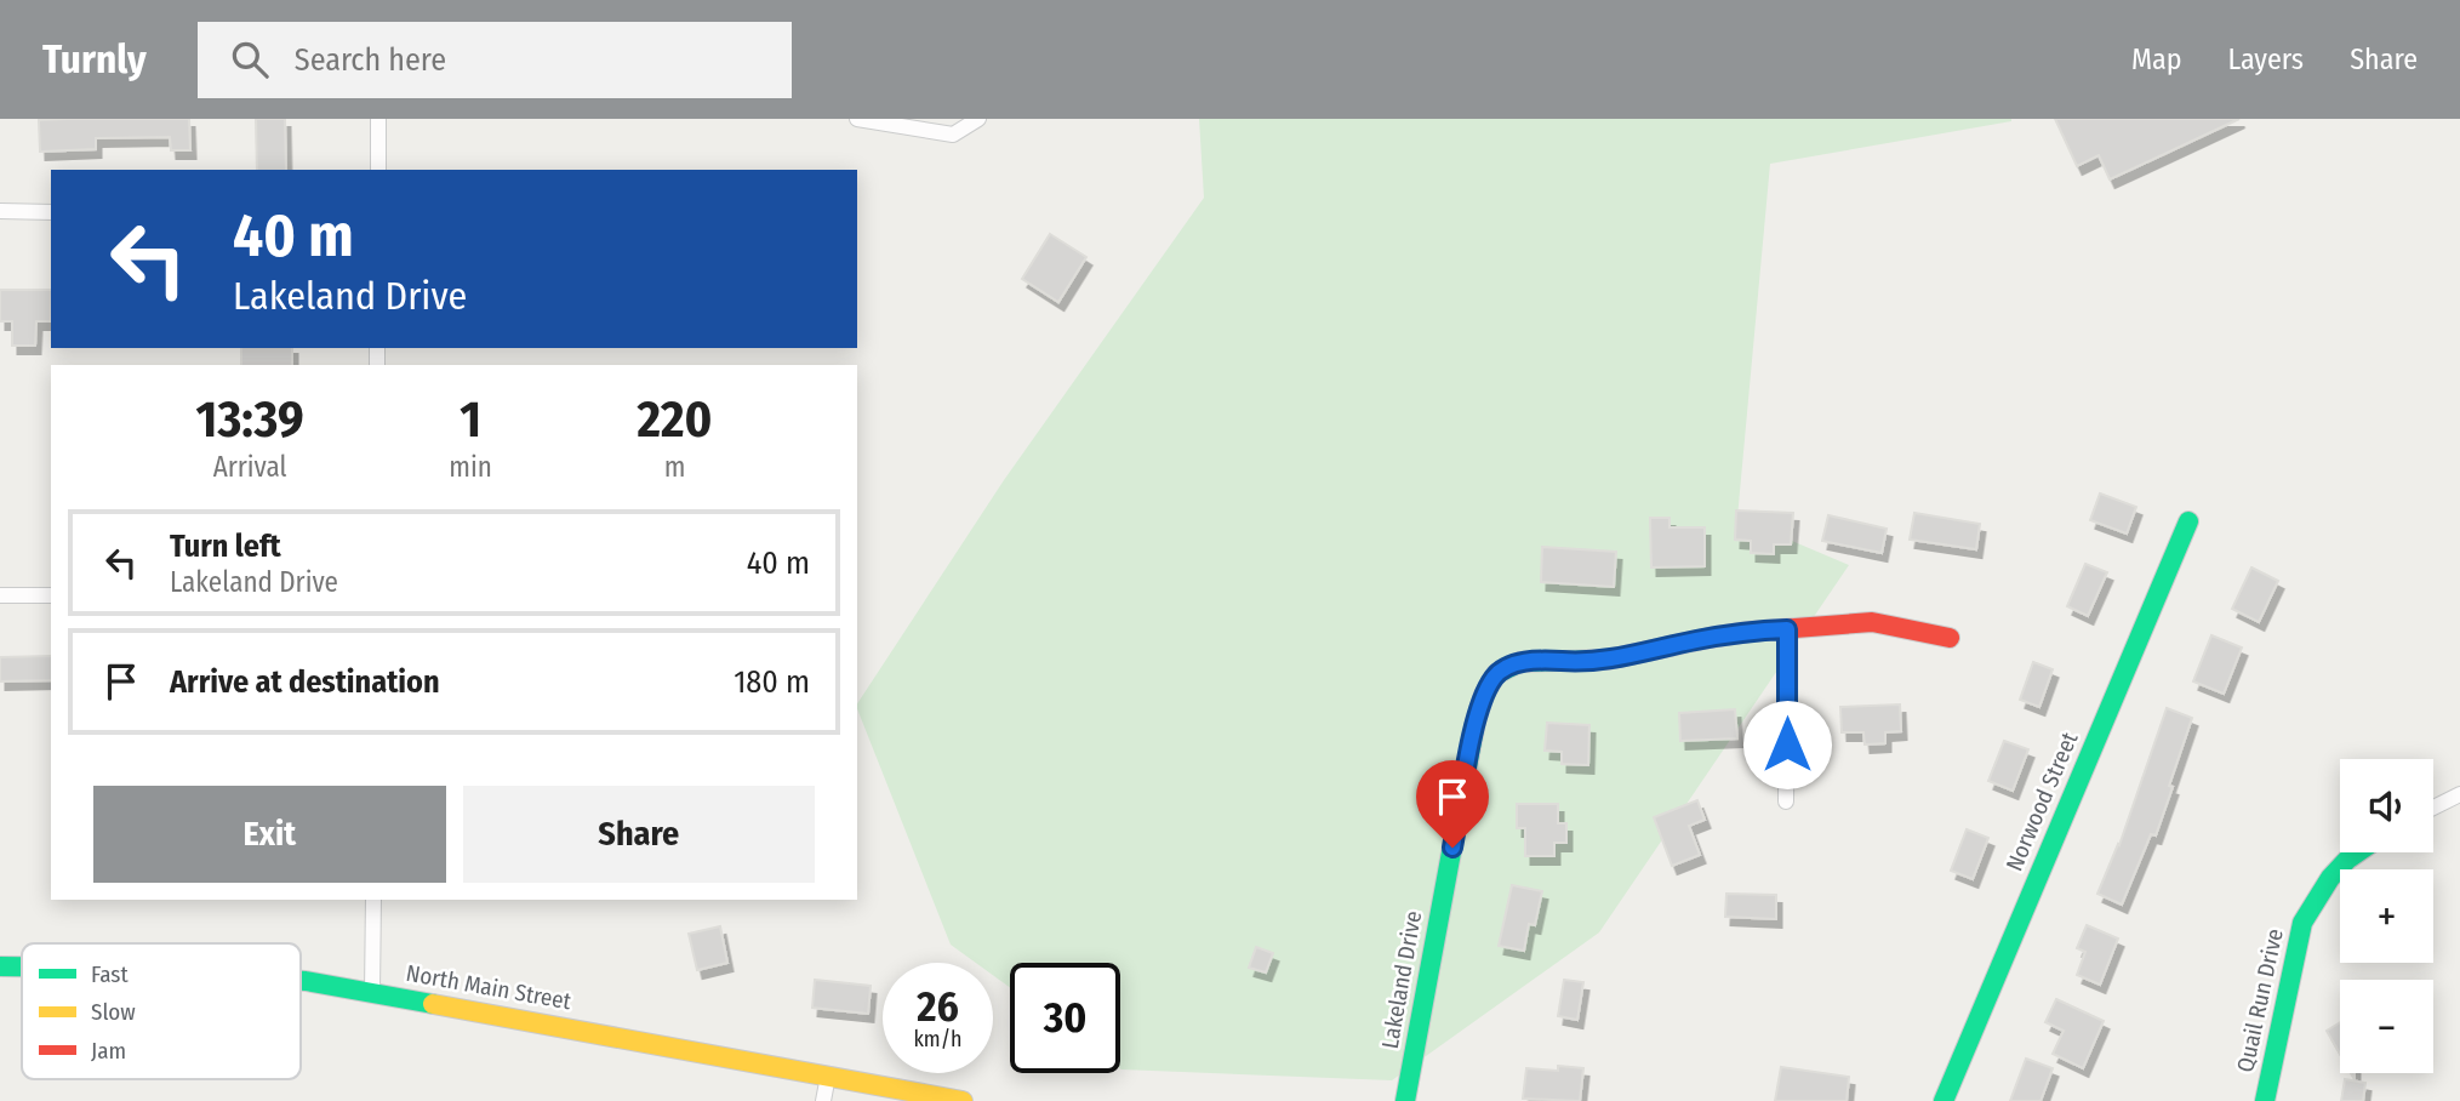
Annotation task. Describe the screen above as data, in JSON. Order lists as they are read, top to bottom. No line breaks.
{"streets":{"street":["Norwood Street","Lakeland Drive","North Main Street","Quail Run Drive"]},"legend":["Fast","Slow","Jam"],"page":{"header":"Turnly","search":"Search here","nav":["Map","Layers","Share"],"turn":["40 m","Lakeland Drive"],"eta":["13:39","Arrival","1","min","220","m"],"list":[{"name":"Turn left","note":"Lakeland Drive","value":"40 m"},{"name":"Arrive at destination","value":"180 m"}],"map_buttons":["+","−"],"buttons":["Exit","Share"],"speed":"26 km/h","limit":"30"}}
